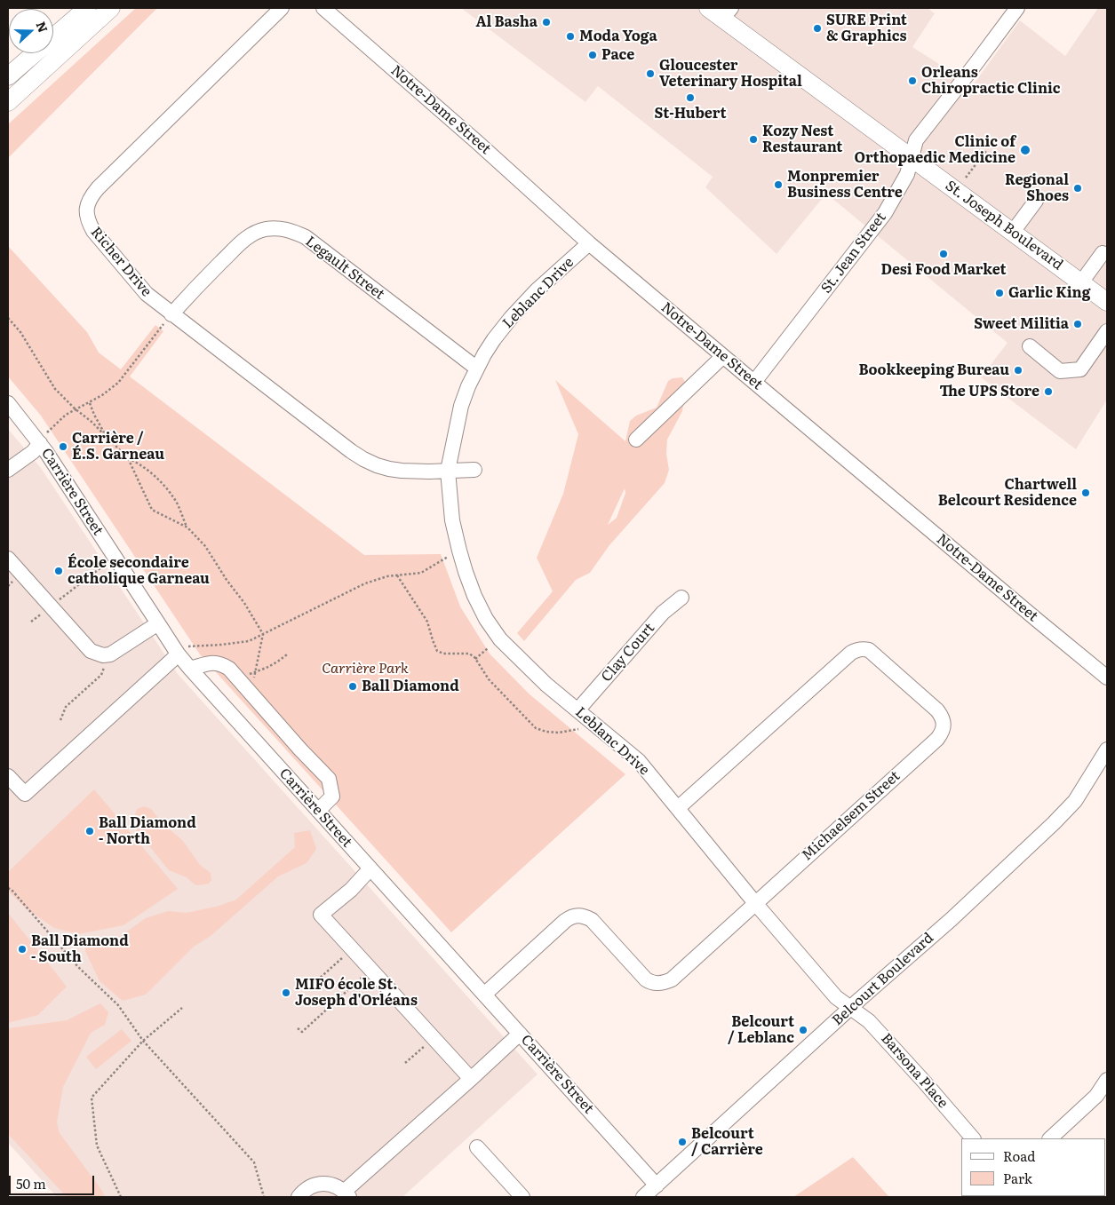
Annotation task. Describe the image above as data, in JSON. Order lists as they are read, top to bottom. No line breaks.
{"streets":{"main road":["St. Joseph Boulevard"],"street":["Notre-Dame Street","St. Jean Street","Richer Drive","Legault Street","Leblanc Drive","Carrière Street","Clay Court","Michaelsem Street","Belcourt Boulevard","Barsona Place"]},"crossings":[["Notre-Dame Street","St. Jean Street"],["Notre-Dame Street","Leblanc Drive"],["St. Joseph Boulevard","St. Jean Street"],["Richer Drive","Legault Street"],["Richer Drive","Leblanc Drive"],["Legault Street","Leblanc Drive"],["Leblanc Drive","Clay Court"],["Leblanc Drive","Michaelsem Street"],["Leblanc Drive","Belcourt Boulevard"],["Leblanc Drive","Barsona Place"],["Carrière Street","Michaelsem Street"],["Carrière Street","Belcourt Boulevard"],["Belcourt Boulevard","Barsona Place"]],"parks":["Carrière Park"],"places":["Al Basha","SURE Print & Graphics","Moda Yoga","Pace","Gloucester Veterinary Hospital","Orleans Chiropractic Clinic","St-Hubert","Kozy Nest Restaurant","Clinic of Orthopaedic Medicine","Monpremier Business Centre","Regional Shoes","Desi Food Market","Garlic King","Sweet Militia","Bookkeeping Bureau","The UPS Store","Carrière / É.S. Garneau","Chartwell Belcourt Residence","École secondaire catholique Garneau","Ball Diamond","Ball Diamond - North","Ball Diamond - South","MIFO école St. Joseph d'Orléans","Belcourt / Leblanc","Belcourt / Carrière"],"legend":["Road","Park"],"scale_bar":"50 m","north":"right"}
